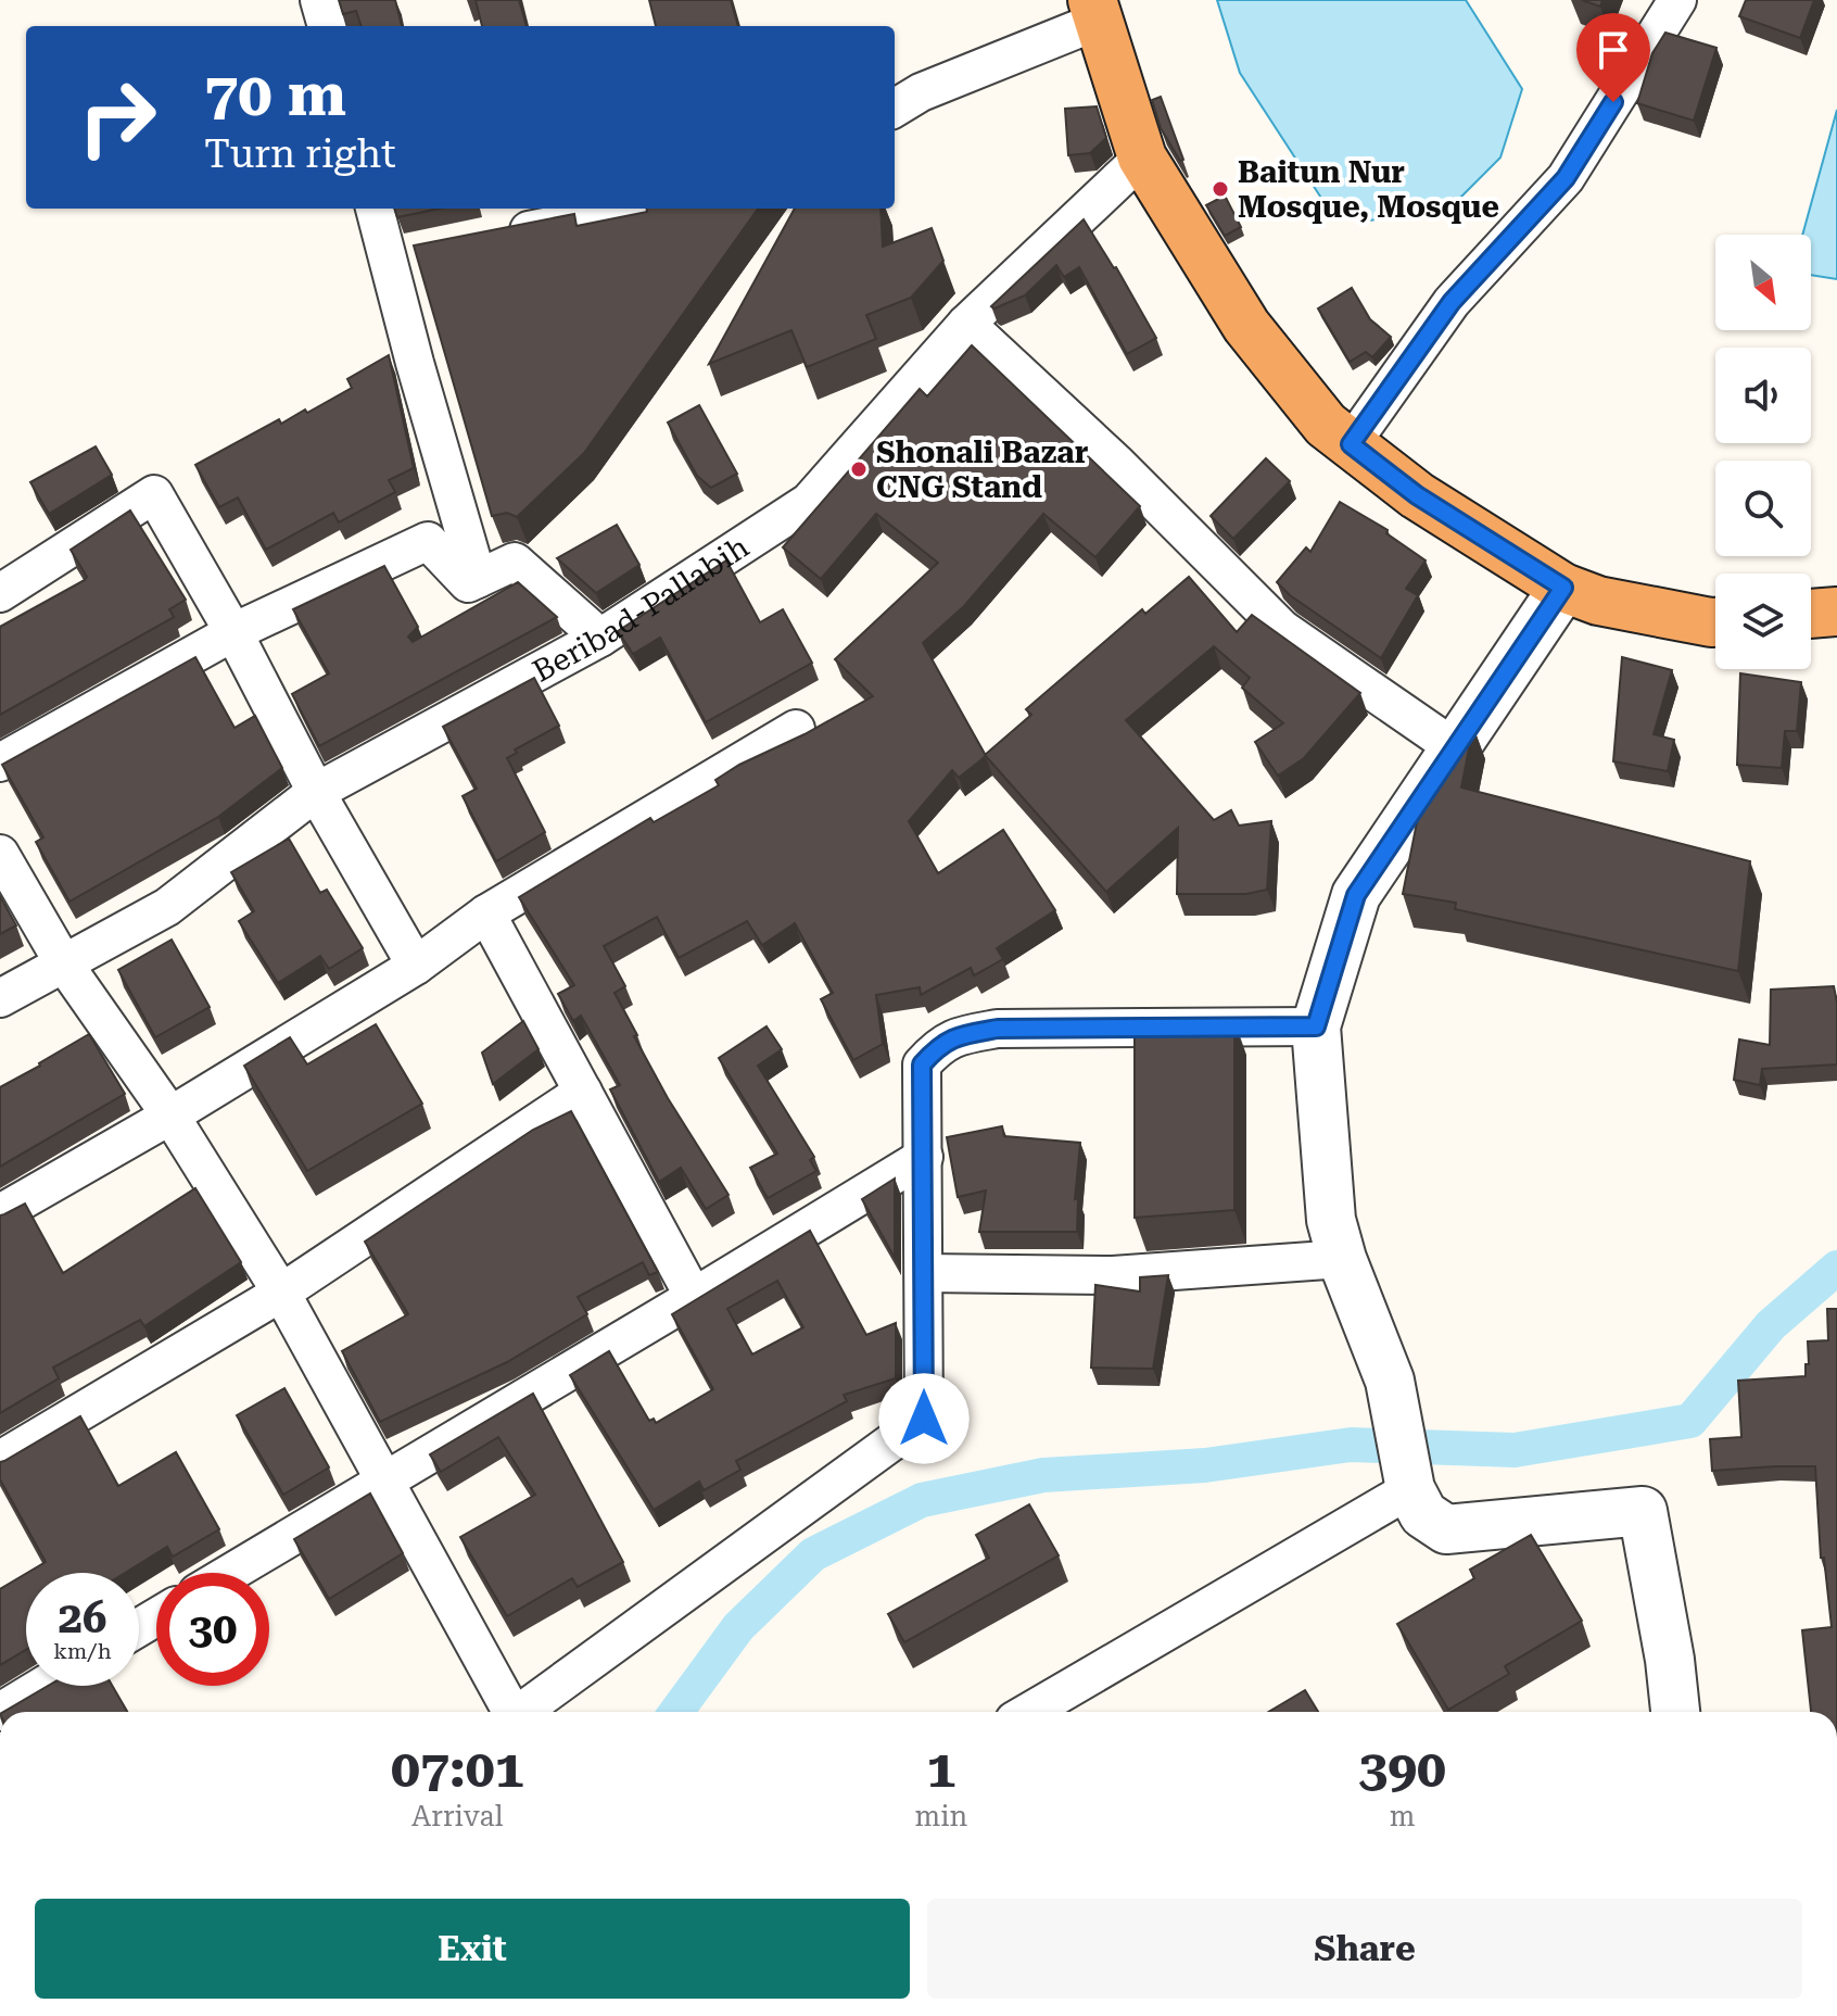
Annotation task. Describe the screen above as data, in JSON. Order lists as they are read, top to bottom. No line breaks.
{"streets":{"street":["Beribad-Pallabih"]},"places":["Baitun Nur Mosque, Mosque","Shonali Bazar CNG Stand"],"north":"bottom right","page":{"turn":["70 m","Turn right"],"speed":"26 km/h","limit":"30","eta":["07:01","Arrival","1","min","390","m"],"buttons":["Exit","Share"]}}
